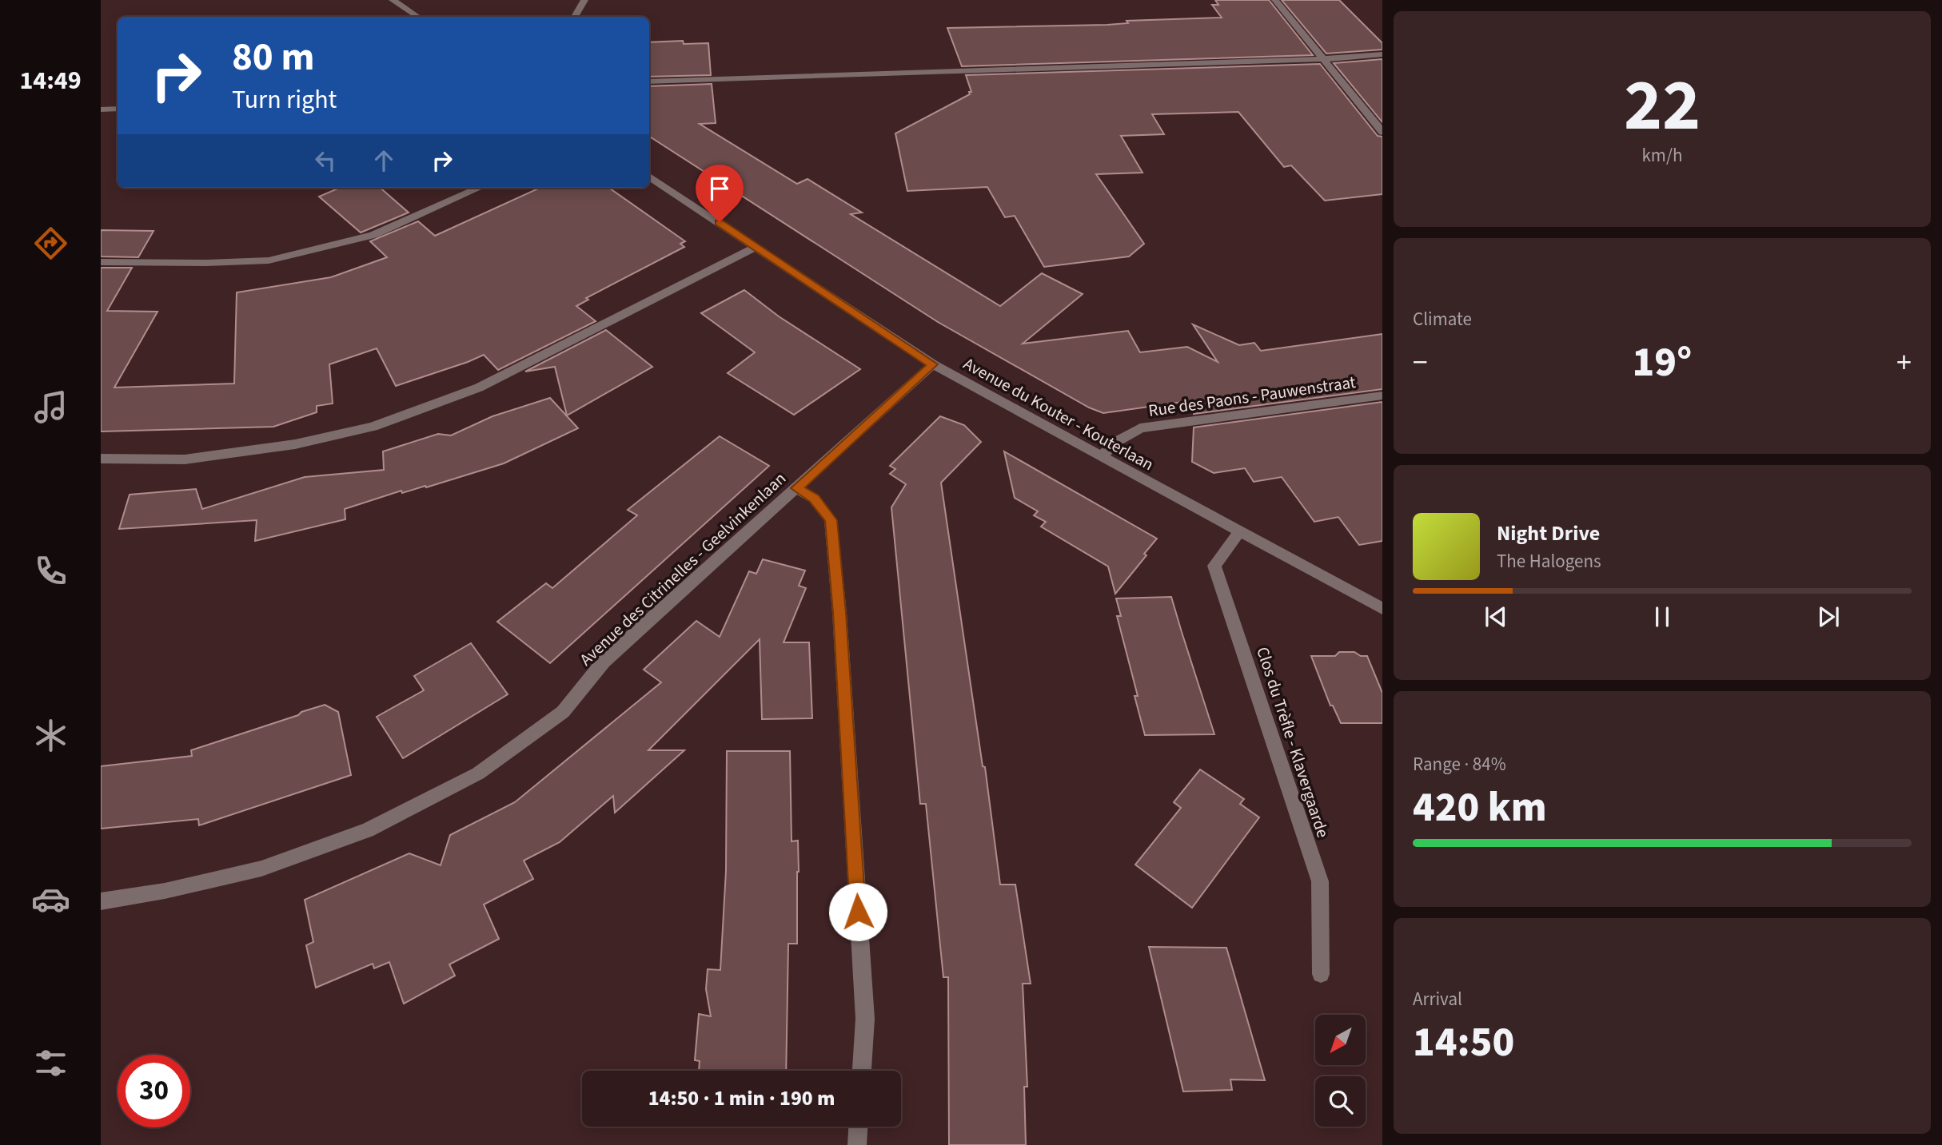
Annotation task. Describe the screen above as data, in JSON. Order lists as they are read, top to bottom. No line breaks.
{"streets":{"street":["Rue des Paons - Pauwenstraat","Avenue du Kouter - Kouterlaan","Avenue des Citrinelles - Geelvinkenlaan","Clos du Trèfle - Klavergaarde"]},"crossings":[["Rue des Paons - Pauwenstraat","Avenue du Kouter - Kouterlaan"],["Avenue du Kouter - Kouterlaan","Avenue des Citrinelles - Geelvinkenlaan"],["Avenue du Kouter - Kouterlaan","Clos du Trèfle - Klavergaarde"]],"north":"bottom left","page":{"tabs":"14:49","tile":[["22","km/h"],"Climate",["Range · 84%","420 km"],["Arrival","14:50"]],"turn":["80 m","Turn right"],"heat":["−","19°","+"],"song":["Night Drive","The Halogens"],"limit":"30","trip":"14:50 · 1 min · 190 m"}}
